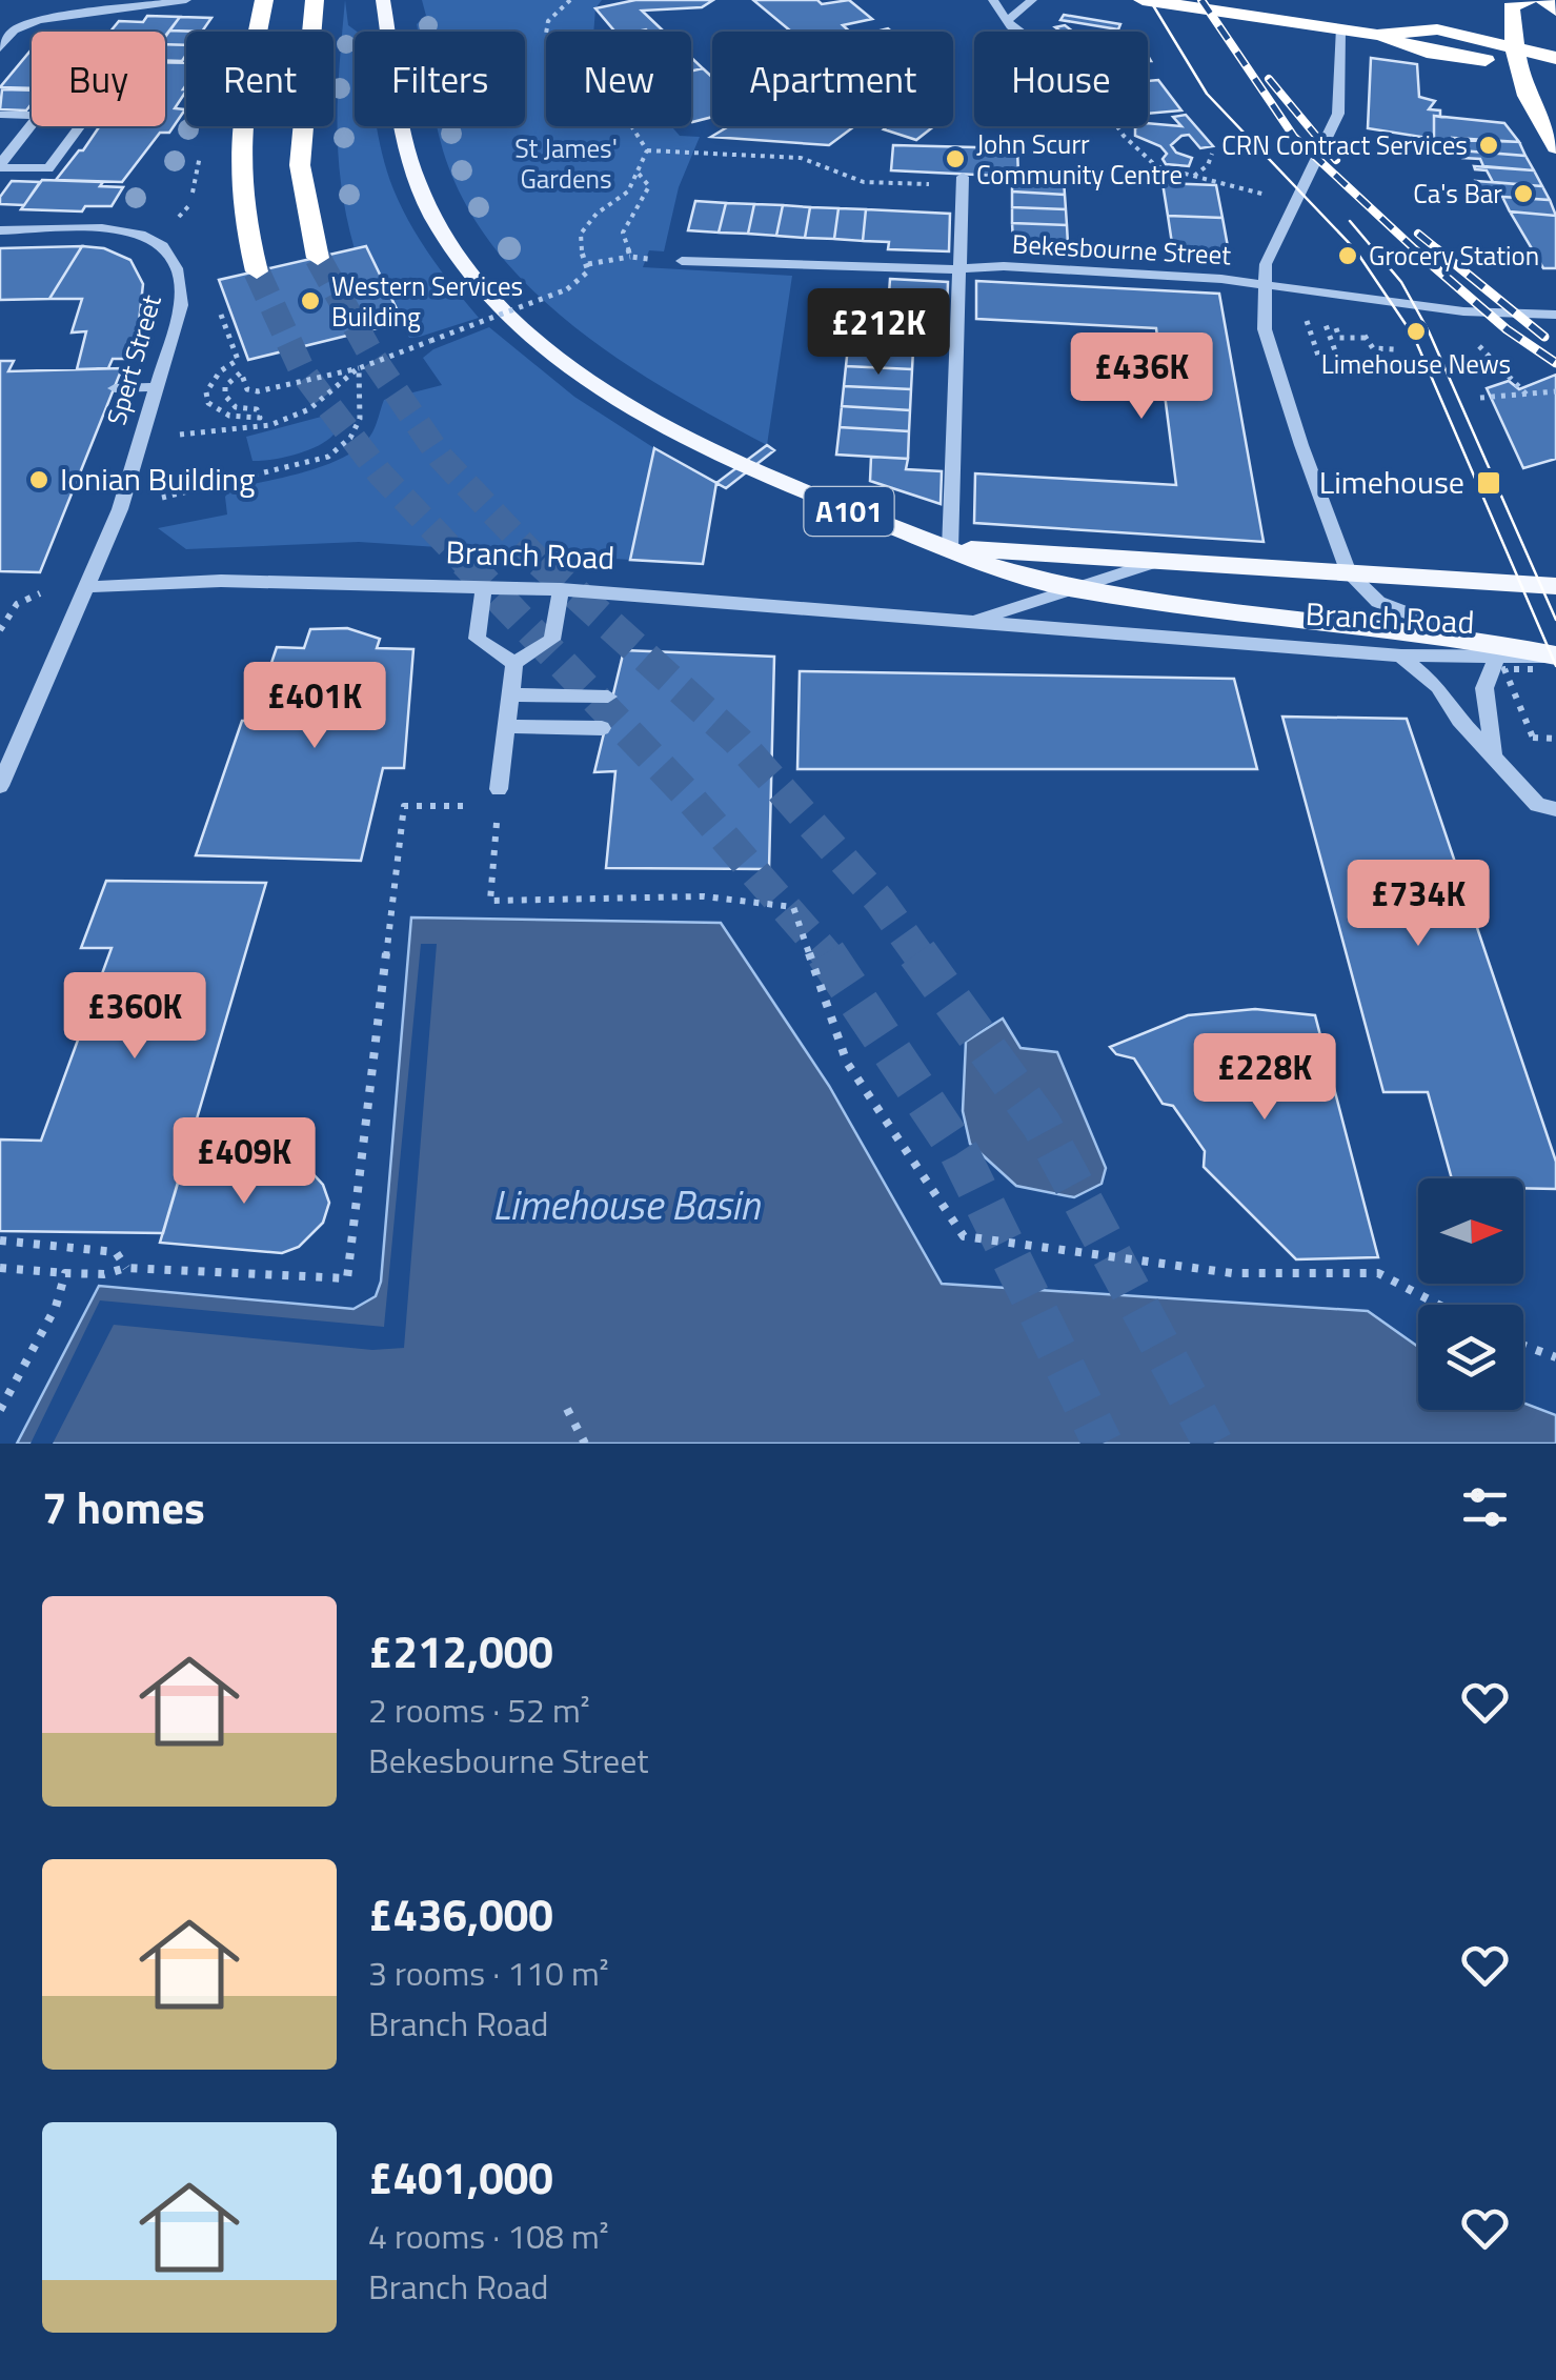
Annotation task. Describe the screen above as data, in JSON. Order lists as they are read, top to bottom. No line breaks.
{"streets":{"main road":["A101","Branch Road"],"street":["Bekesbourne Street","Spert Street"]},"crossings":[["Spert Street","Branch Road"],["A101","Branch Road"]],"water":["Limehouse Basin"],"parks":["St James' Gardens"],"places":{"other":["CRN Contract Services","John Scurr Community Centre","Ca's Bar","Grocery Station","Western Services Building","Limehouse News","Ionian Building"],"transit":["Limehouse"]},"north":"right","page":{"chip":["Buy","Rent","Filters","New","Apartment","House"],"price":["£212K","£436K","£401K","£734K","£360K","£228K","£409K"],"heading":"7 homes","list":[{"name":"£212,000","note":"2 rooms · 52 m² · Bekesbourne Street"},{"name":"£436,000","note":"3 rooms · 110 m² · Branch Road"},{"name":"£401,000","note":"4 rooms · 108 m² · Branch Road"}]}}
